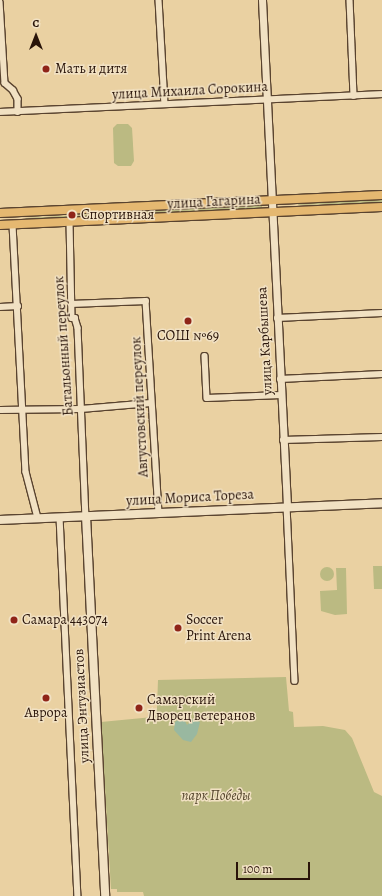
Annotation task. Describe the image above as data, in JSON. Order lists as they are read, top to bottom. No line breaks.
{"streets":{"main road":["улица Гагарина","улица Мориса Тореза","улица Энтузиастов"],"street":["улица Михаила Сорокина","улица Карбышева","Батальонный переулок","Августовский переулок"]},"crossings":[["улица Михаила Сорокина","улица Карбышева"],["улица Гагарина","улица Карбышева"],["улица Гагарина","Батальонный переулок"],["улица Карбышева","улица Мориса Тореза"],["Батальонный переулок","Августовский переулок"],["Батальонный переулок","улица Мориса Тореза"],["Батальонный переулок","улица Энтузиастов"],["Августовский переулок","улица Мориса Тореза"],["улица Мориса Тореза","улица Энтузиастов"]],"parks":["парк Победы"],"places":["Мать и дитя","Спортивная","СОШ №69","Самара 443074","Soccer Print Arena","Аврора","Самарский Дворец ветеранов"],"scale_bar":"100 m","north":"top"}
